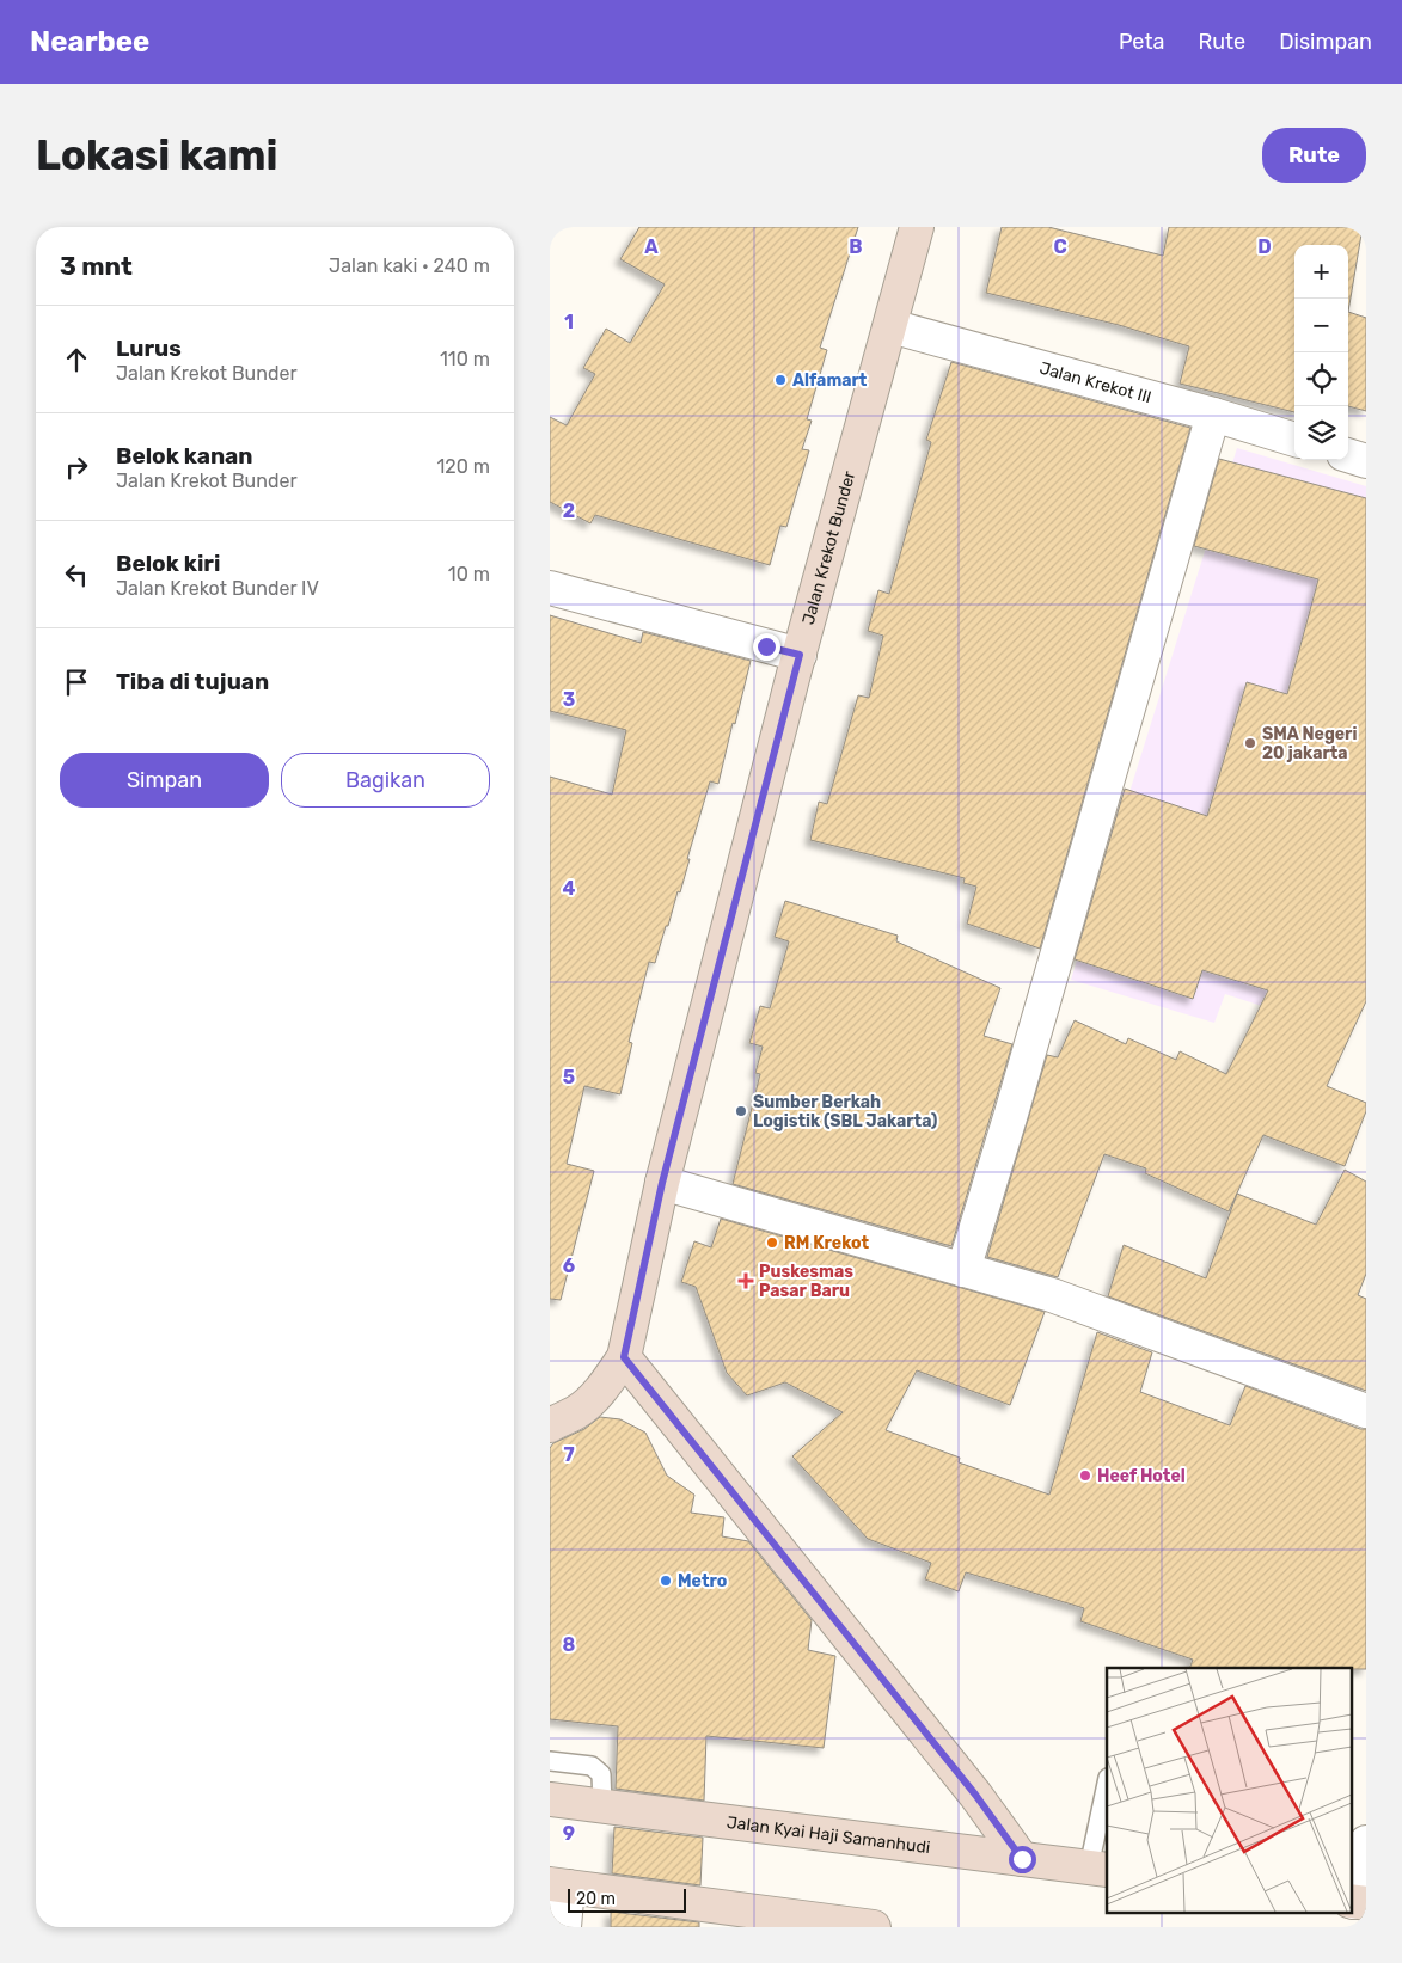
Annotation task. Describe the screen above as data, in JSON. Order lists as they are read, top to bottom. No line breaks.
{"streets":{"street":["Jalan Krekot III","Jalan Krekot Bunder","Jalan Kyai Haji Samanhudi"]},"crossings":[["Jalan Krekot III","Jalan Krekot Bunder"]],"places":{"other":["Alfamart","SMA Negeri 20 jakarta","Sumber Berkah Logistik (SBL Jakarta)","RM Krekot","Heef Hotel","Metro"],"health":["Puskesmas Pasar Baru"]},"scale_bar":"20 m","page":{"header":"Nearbee","nav":["Peta","Rute","Disimpan"],"buttons":["Rute",["Simpan","Bagikan"]],"title":"Lokasi kami","heading":["3 mnt","Jalan kaki · 240 m"],"map_buttons":["+","−"],"list":[["Lurus","Jalan Krekot Bunder","110 m"],["Belok kanan","Jalan Krekot Bunder","120 m"],["Belok kiri","Jalan Krekot Bunder IV","10 m"],"Tiba di tujuan"],"scale":"20 m"},"grid":{"columns":["A","B","C","D"],"rows":["1","2","3","4","5","6","7","8","9"]}}
